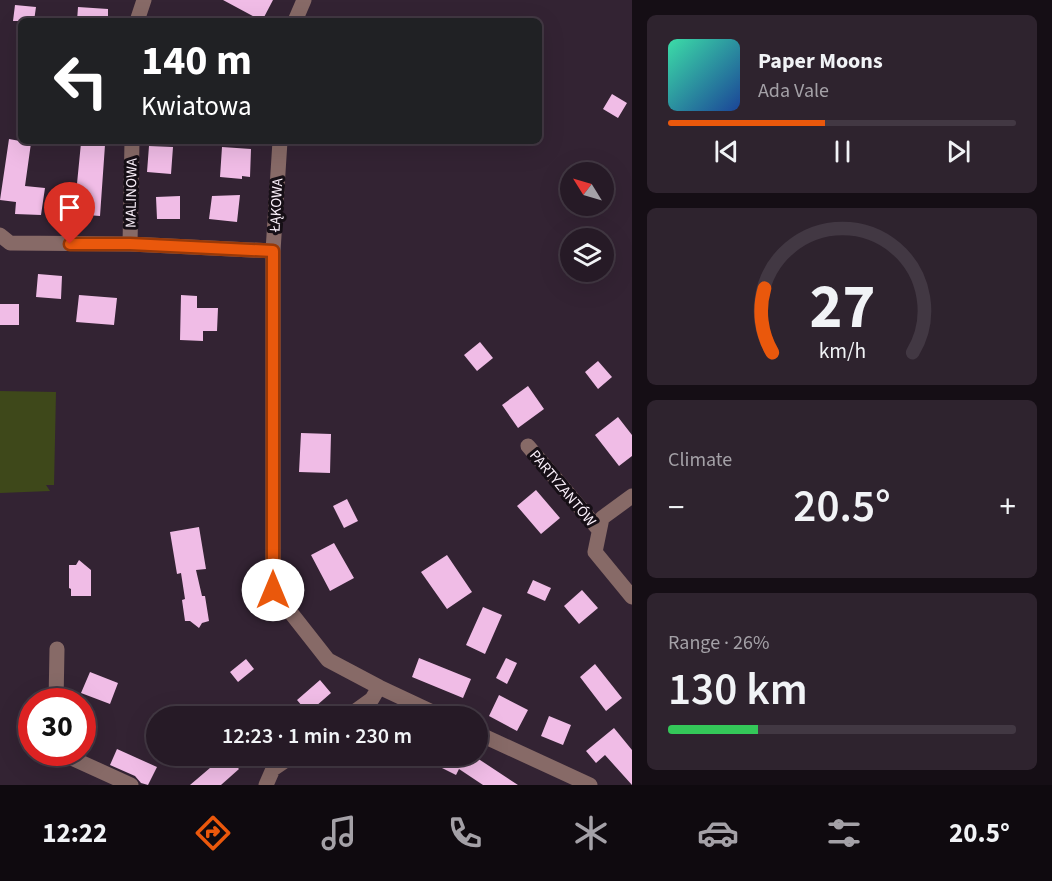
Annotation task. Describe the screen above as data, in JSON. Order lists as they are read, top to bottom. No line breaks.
{"streets":{"street":["MALINOWA","ŁĄKOWA","PARTYZANTÓW"]},"north":"top left","page":{"turn":["140 m","Kwiatowa"],"song":["Paper Moons","Ada Vale"],"tile":["Climate",["Range · 26%","130 km"]],"heat":["−","20.5°","+"],"limit":"30","trip":"12:23 · 1 min · 230 m","tabs":["12:22","20.5°"],"gauge":["27","km/h"]}}
